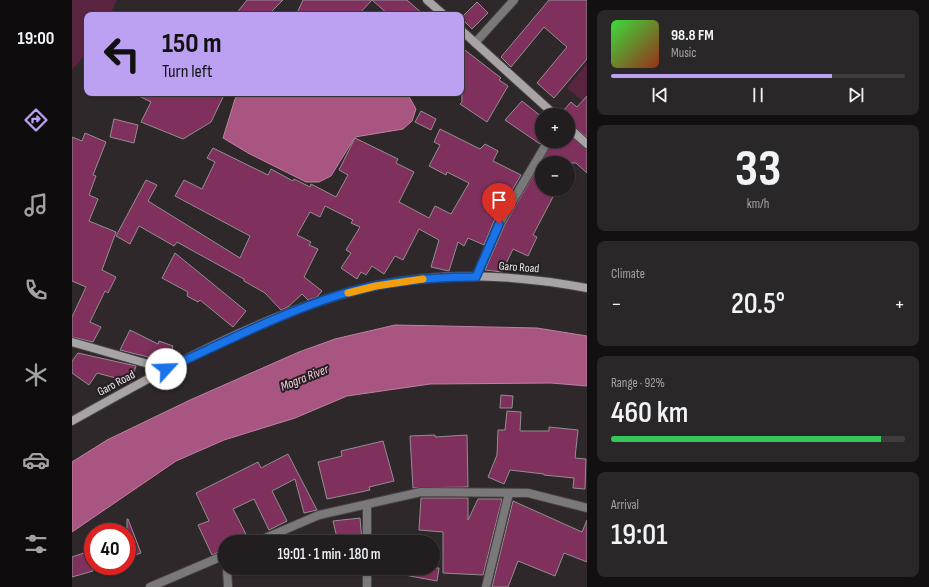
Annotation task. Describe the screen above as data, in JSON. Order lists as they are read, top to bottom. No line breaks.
{"streets":{"street":["Garo Road"]},"water":["Mogra River"],"page":{"tabs":"19:00","turn":["150 m","Turn left"],"song":["98.8 FM","Music"],"map_buttons":["+","−"],"tile":[["33","km/h"],"Climate",["Range · 92%","460 km"],["Arrival","19:01"]],"heat":["−","20.5°","+"],"limit":"40","trip":"19:01 · 1 min · 180 m"}}
